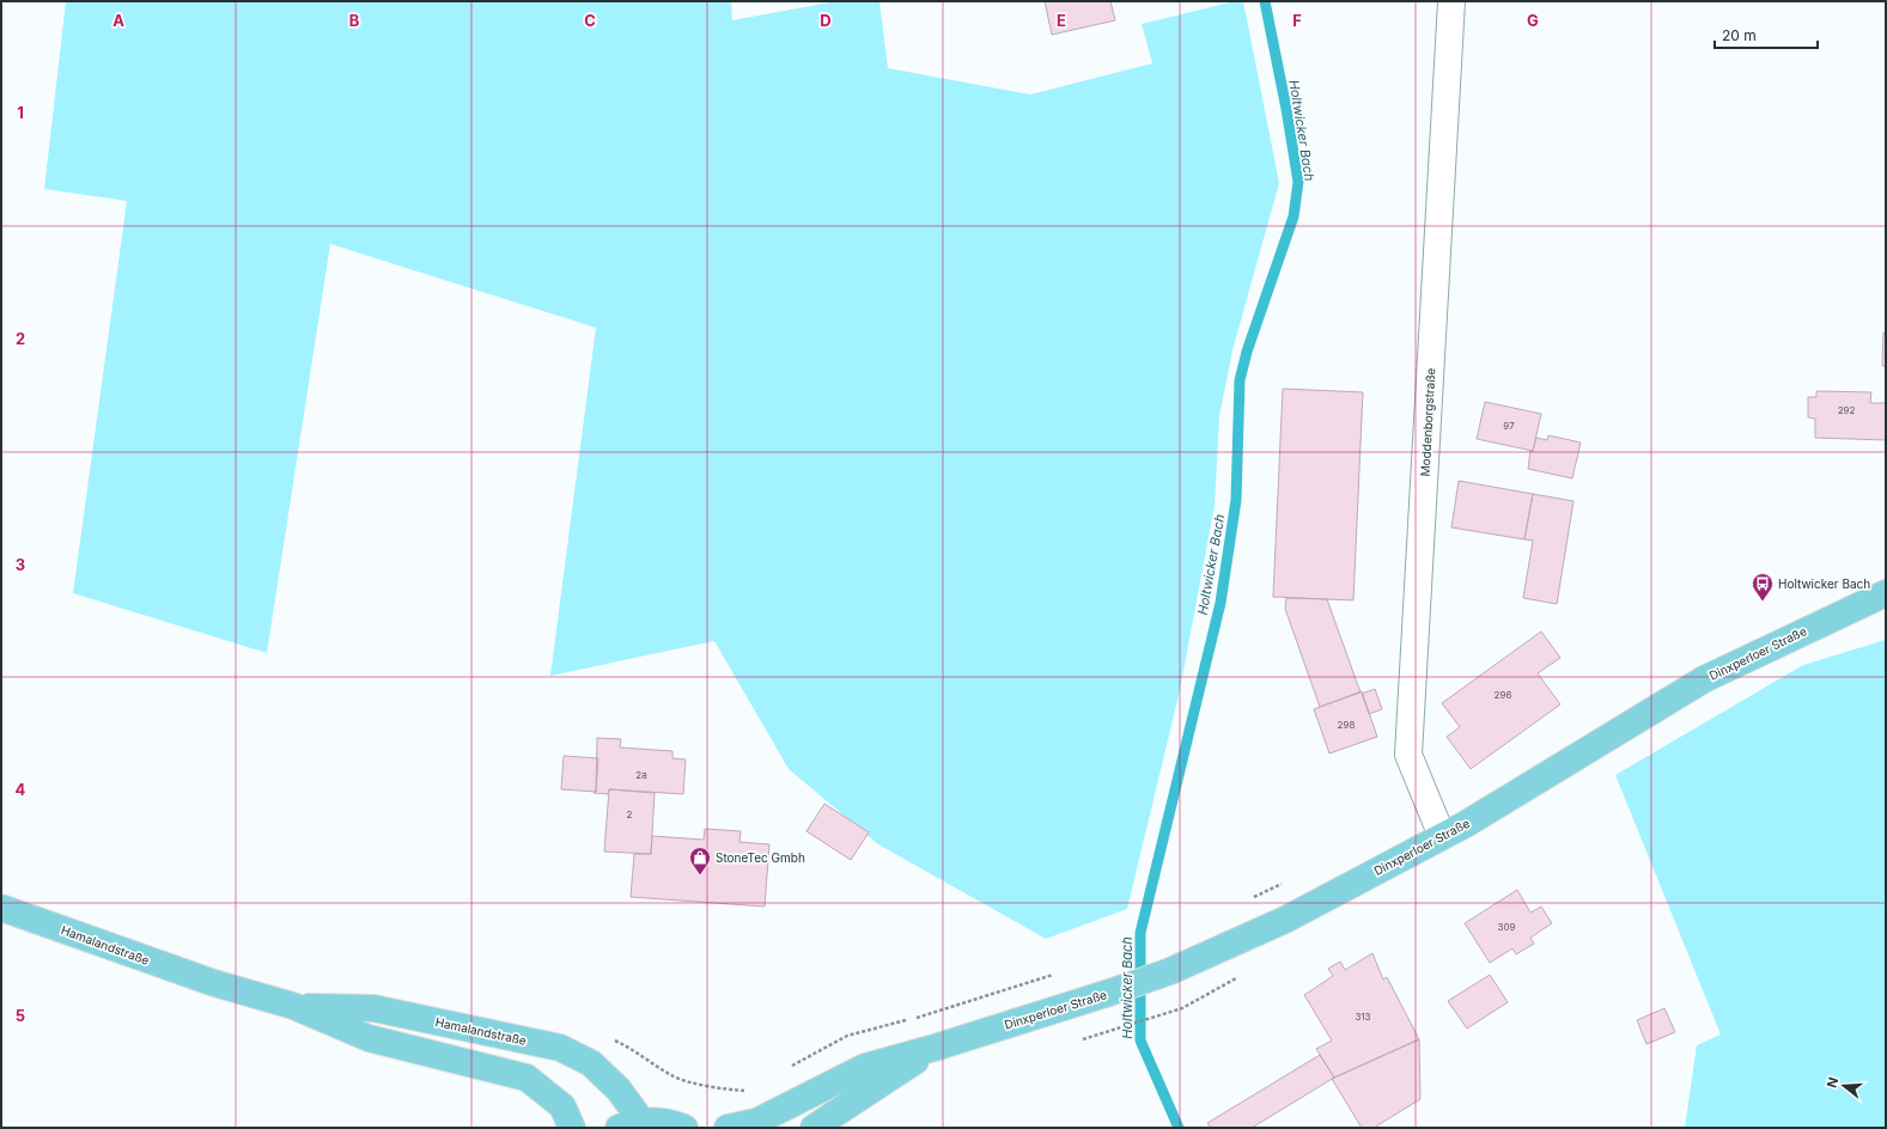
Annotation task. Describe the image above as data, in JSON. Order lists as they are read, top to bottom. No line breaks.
{"streets":{"main road":["Dinxperloer Straße","Hamalandstraße"],"street":["Moddenborgstraße"]},"crossings":[["Moddenborgstraße","Dinxperloer Straße"]],"water":["Holtwicker Bach"],"places":{"bus stop":["Holtwicker Bach"],"shop":["StoneTec Gmbh"]},"house_numbers":["292","97","296","298","2a","2","309","313"],"scale_bar":"20 m","north":"left","grid":{"columns":["A","B","C","D","E","F","G"],"rows":["1","2","3","4","5"]}}
